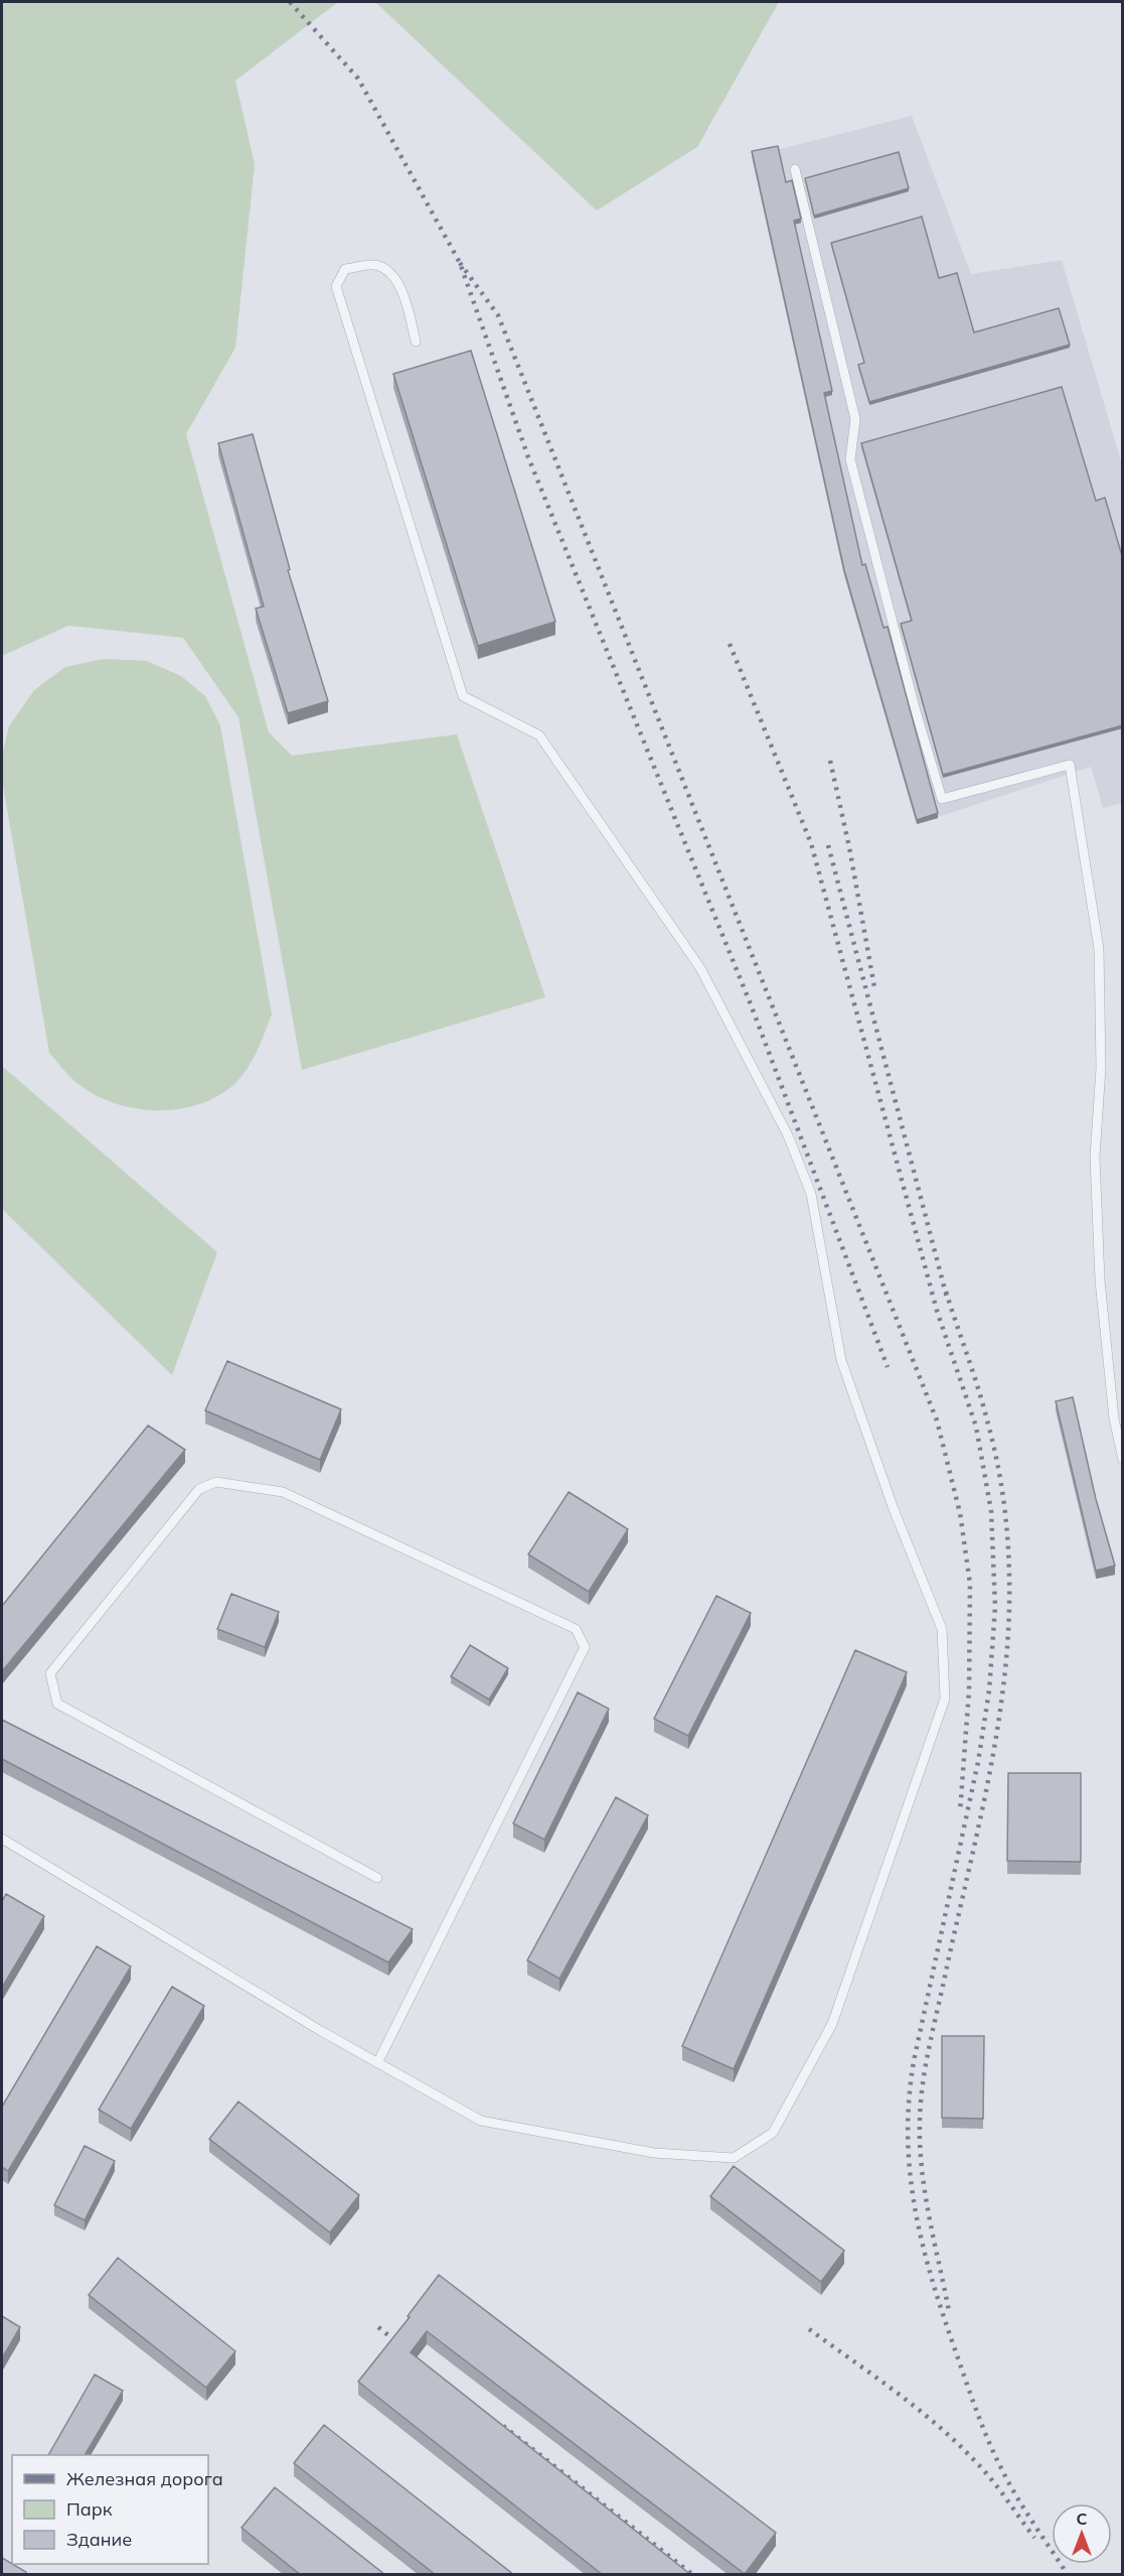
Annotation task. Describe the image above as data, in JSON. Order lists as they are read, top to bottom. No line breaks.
{"legend":["Железная дорога","Парк","Здание"],"north":"top"}
